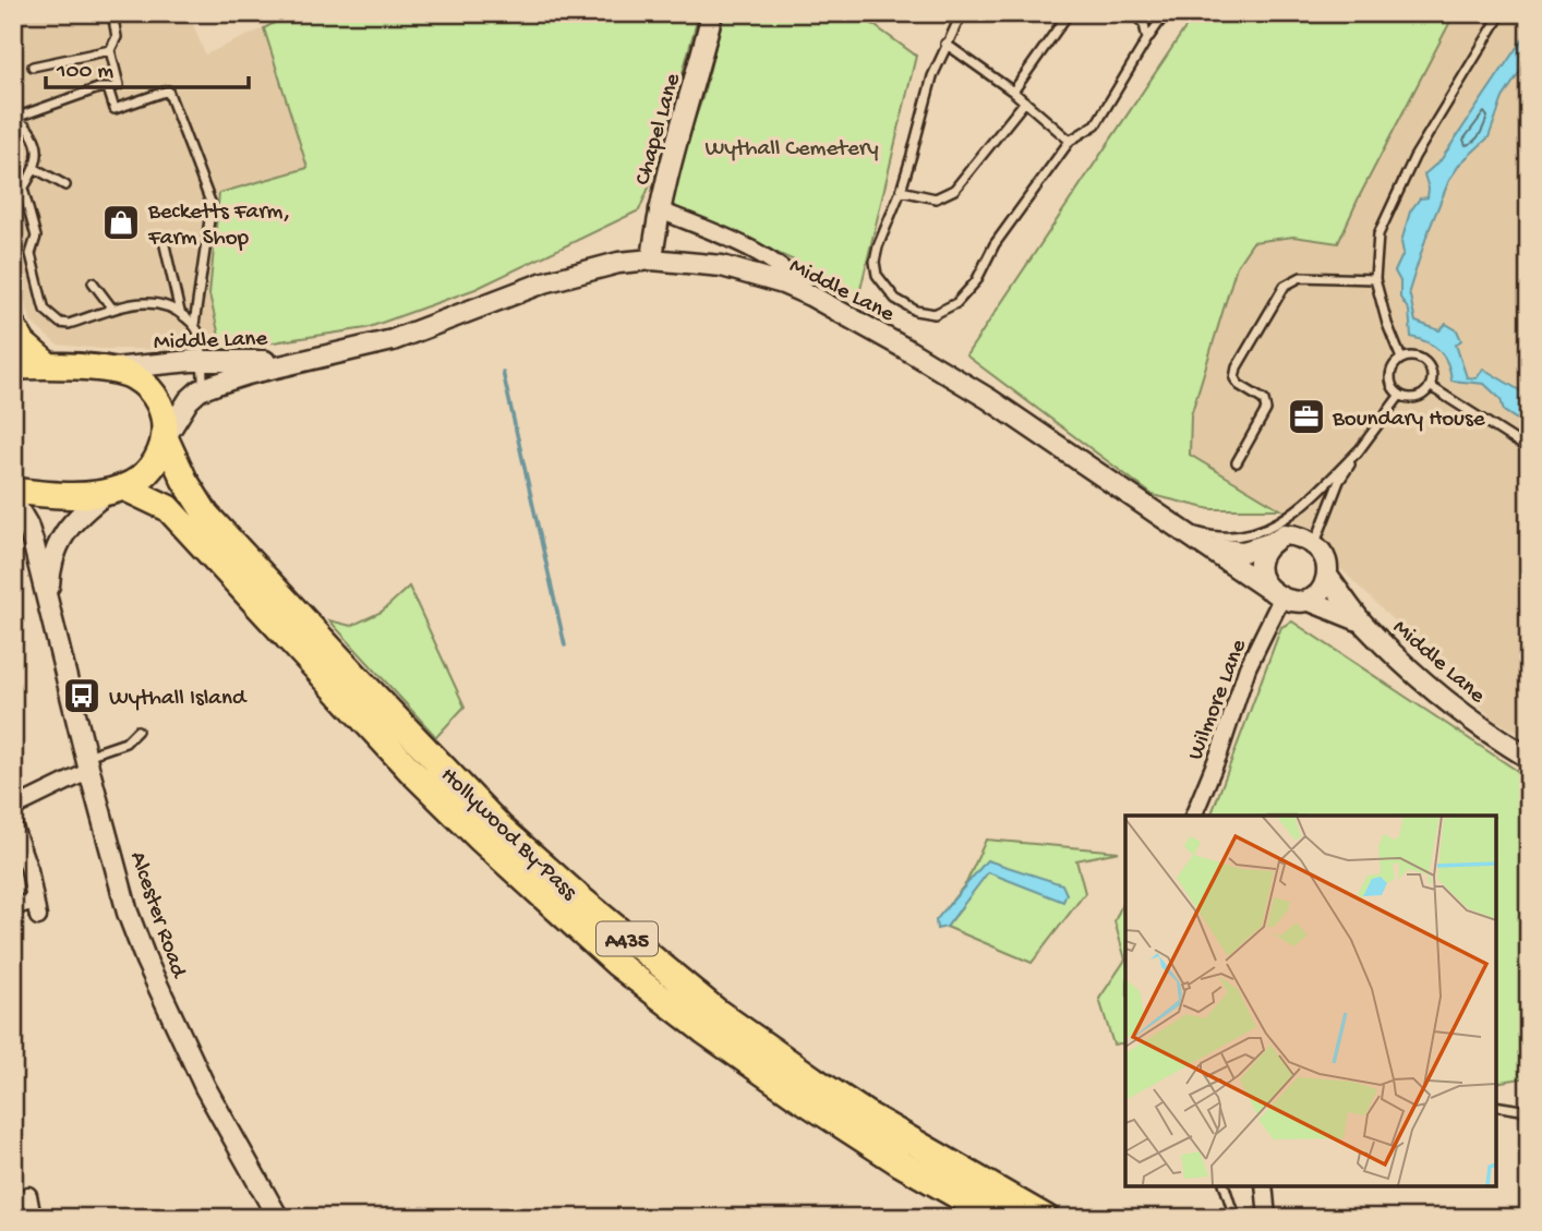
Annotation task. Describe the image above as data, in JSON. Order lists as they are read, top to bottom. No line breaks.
{"streets":{"highway":["Hollywood By-Pass","A435"],"street":["Chapel Lane","Middle Lane","Wilmore Lane","Alcester Road"]},"crossings":[["Chapel Lane","Middle Lane"],["Middle Lane","Wilmore Lane"],["Middle Lane","Hollywood By-Pass"],["Hollywood By-Pass","Alcester Road"]],"parks":["Wythall Cemetery"],"places":{"shop":["Becketts Farm, Farm Shop"],"office":["Boundary House"],"bus stop":["Wythall Island"]},"scale_bar":"100 m"}
